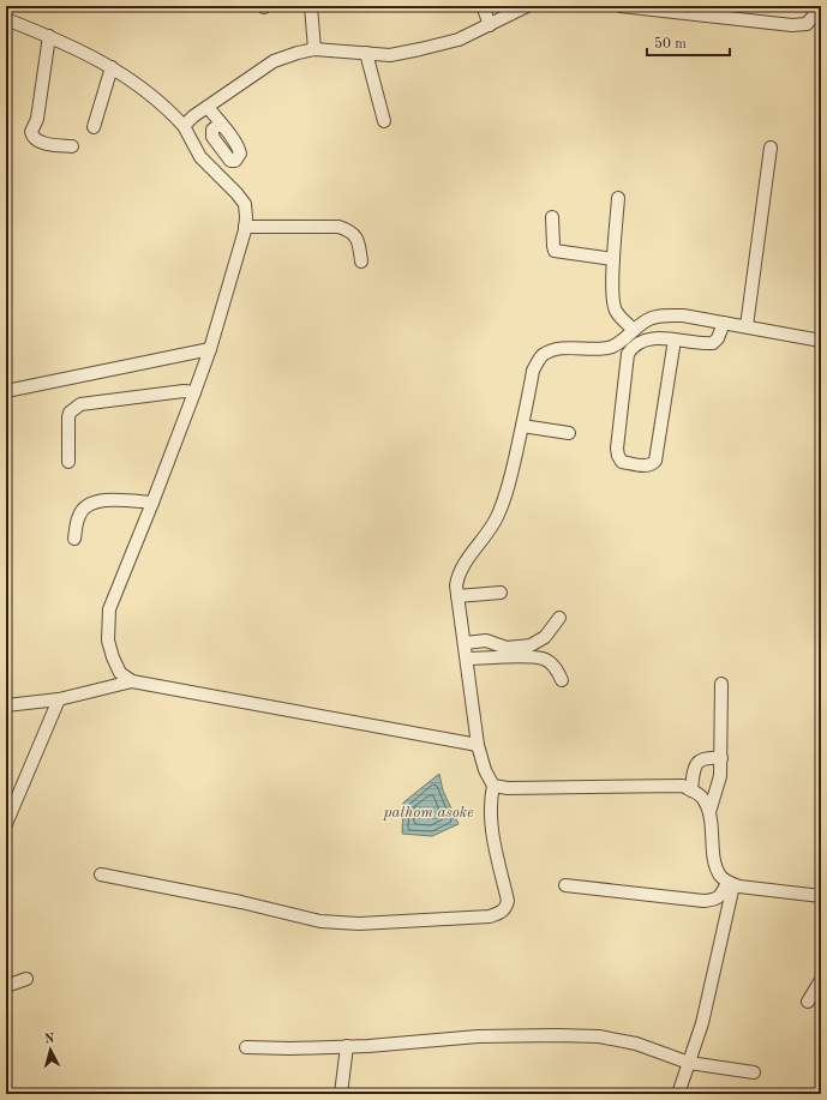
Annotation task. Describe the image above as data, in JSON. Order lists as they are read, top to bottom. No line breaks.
{"water":["pathom asoke"],"scale_bar":"50 m","north":"top"}
